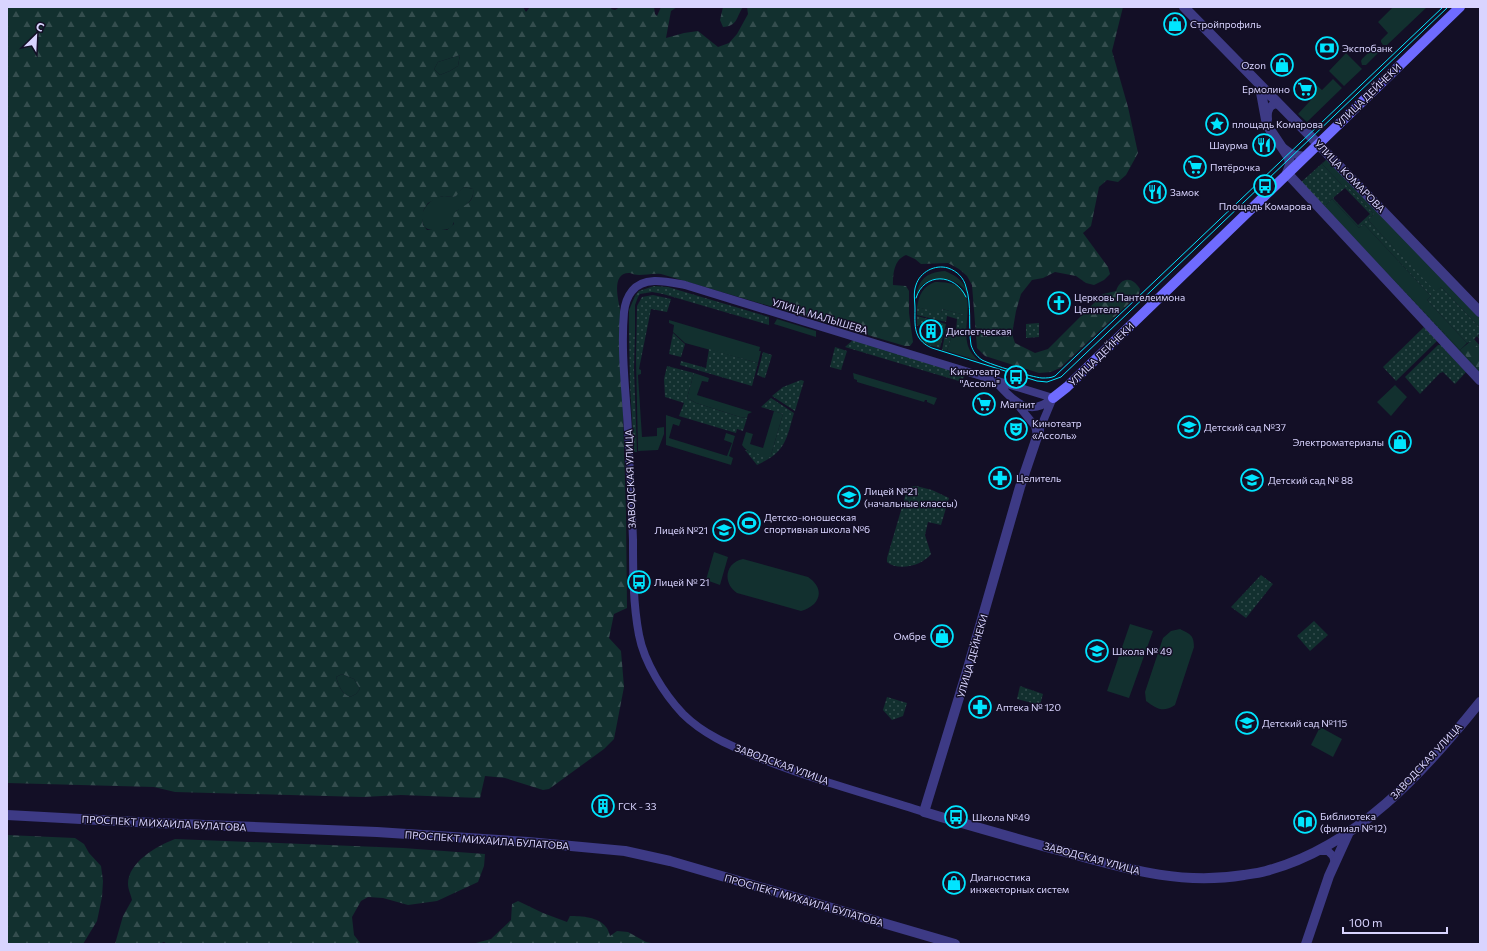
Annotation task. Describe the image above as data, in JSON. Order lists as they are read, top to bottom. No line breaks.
{"streets":{"main road":["УЛИЦА ДЕЙНЕКИ"],"street":["УЛИЦА КОМАРОВА","УЛИЦА МАЛЫШЕВА","ЗАВОДСКАЯ УЛИЦА","ПРОСПЕКТ МИХАИЛА БУЛАТОВА"]},"crossings":[["УЛИЦА ДЕЙНЕКИ","УЛИЦА КОМАРОВА"],["УЛИЦА ДЕЙНЕКИ","УЛИЦА МАЛЫШЕВА"],["УЛИЦА ДЕЙНЕКИ","ЗАВОДСКАЯ УЛИЦА"],["УЛИЦА МАЛЫШЕВА","ЗАВОДСКАЯ УЛИЦА"]],"places":{"shop":["Стройпрофиль","Ozon","Электроматериалы","Омбре","Диагностика инжекторных систем"],"bank":["Экспобанк"],"supermarket":["Ермолино","Пятёрочка","Магнит"],"place":["площадь Комарова"],"restaurant":["Шаурма","Замок"],"bus stop":["Площадь Комарова","Кинотеатр \"Ассоль\"","Лицей № 21","Школа №49"],"church":["Церковь Пантелеимона Целителя"],"building":["Диспетческая","ГСК - 33"],"school or university":["Детский сад №37","Детский сад № 88","Лицей №21 (начальные классы)","Лицей №21","Школа № 49","Детский сад №115"],"theatre":["Кинотеатр «Ассоль»"],"pharmacy":["Целитель","Аптека № 120"],"sports":["Детско-юношеская спортивная школа №6"],"library":["Библиотека (филиал №12)"]},"scale_bar":"100 m","north":"top right"}
